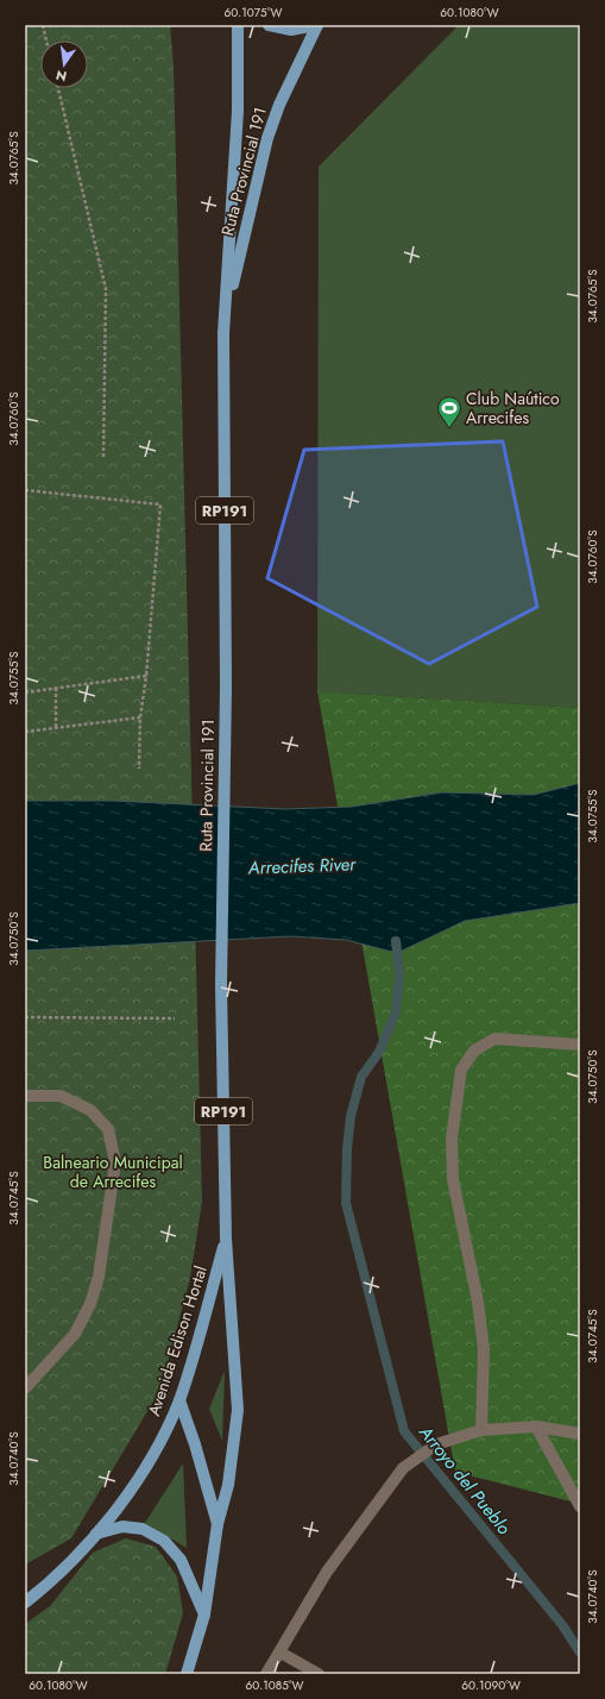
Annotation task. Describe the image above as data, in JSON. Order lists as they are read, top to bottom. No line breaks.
{"streets":{"main road":["Ruta Provincial 191","RP191","Avenida Edison Hortal"]},"crossings":[["Ruta Provincial 191","RP191"],["Ruta Provincial 191","Avenida Edison Hortal"]],"water":["Arrecifes River","Arroyo del Pueblo"],"parks":["Balneario Municipal de Arrecifes"],"places":{"sports":["Club Naútico Arrecifes"]},"north":"bottom","coordinates":["60.1075°W","60.1080°W","34.0765°S","34.0760°S","34.0755°S","34.0750°S","34.0745°S","34.0740°S","60.1085°W","60.1090°W"]}
